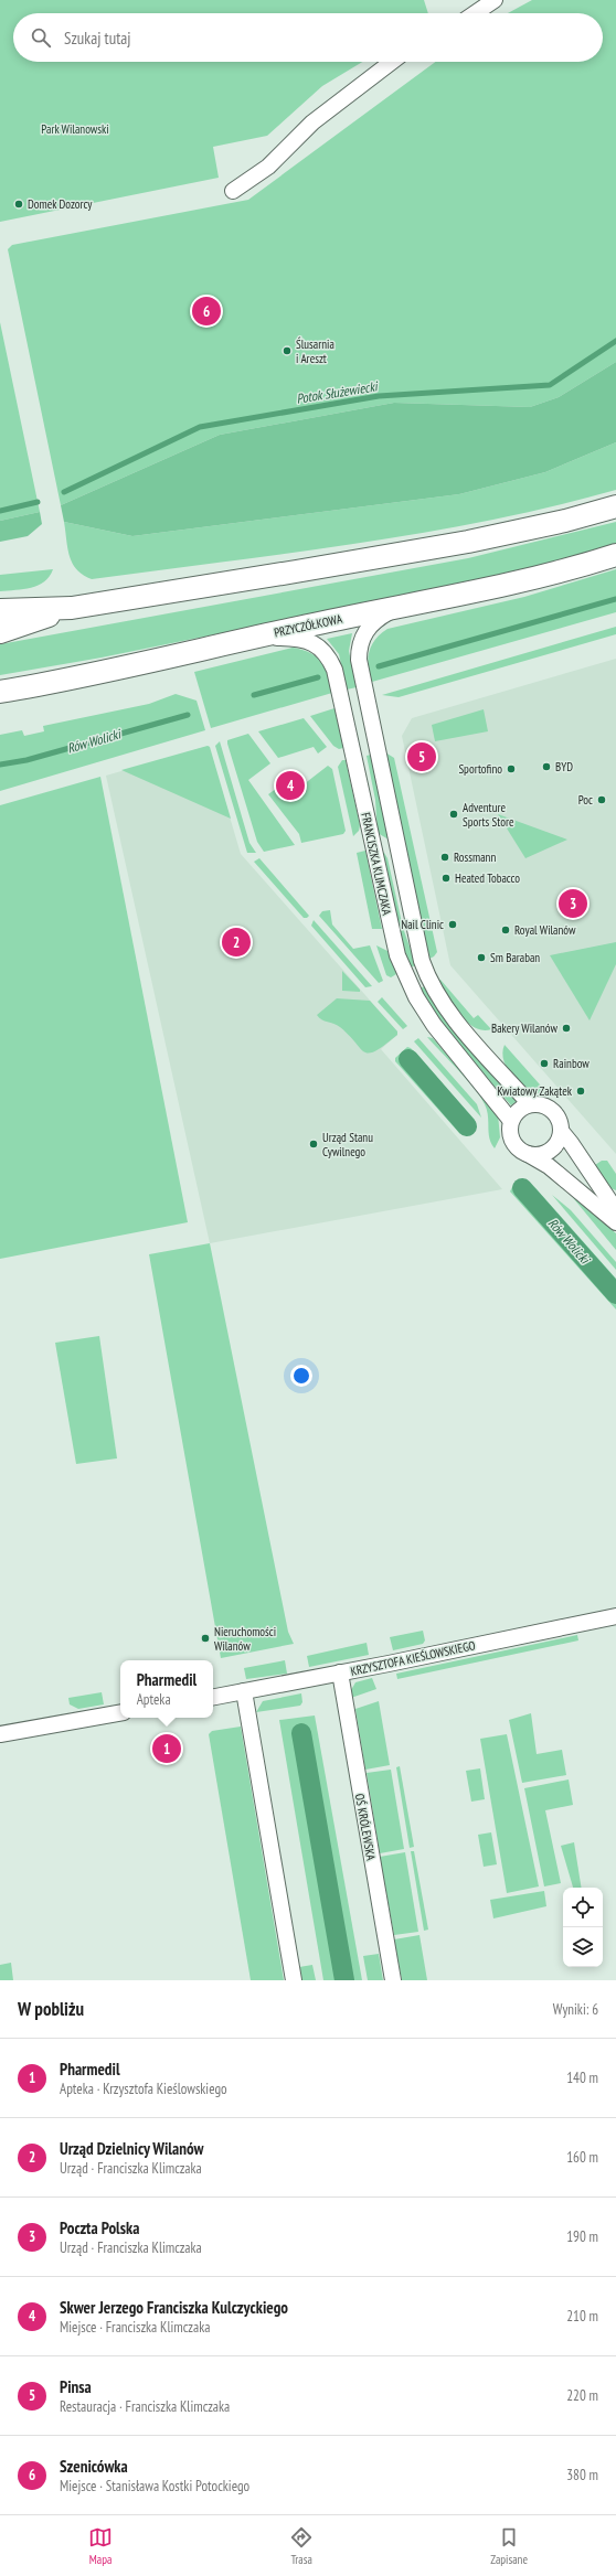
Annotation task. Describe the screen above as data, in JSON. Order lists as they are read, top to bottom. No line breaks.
{"streets":{"main road":["PRZYCZÓŁKOWA"],"street":["FRANCISZKA KLIMCZAKA","KRZYSZTOFA KIEŚLOWSKIEGO","OŚ KRÓLEWSKA"]},"crossings":[["PRZYCZÓŁKOWA","FRANCISZKA KLIMCZAKA"],["KRZYSZTOFA KIEŚLOWSKIEGO","OŚ KRÓLEWSKA"]],"water":["Potok Służewiecki","Rów Wolicki"],"parks":["Park Wilanowski"],"places":["Domek Dozorcy","Ślusarnia i Areszt","BYD","Sportofino","Poc","Adventure Sports Store","Rossmann","Heated Tobacco","Nail Clinic","Royal Wilanów","Sm Baraban","Bakery Wilanów","Rainbow","Kwiatowy Zakątek","Urząd Stanu Cywilnego","Nieruchomości Wilanów"],"page":{"search":"Szukaj tutaj","pins":["6","5","4","3","2","1"],"popup":["Pharmedil","Apteka"],"heading":["W pobliżu","Wyniki: 6"],"list":[{"mark":"1","name":"Pharmedil","note":"Apteka · Krzysztofa Kieślowskiego","value":"140 m"},{"mark":"2","name":"Urząd Dzielnicy Wilanów","note":"Urząd · Franciszka Klimczaka","value":"160 m"},{"mark":"3","name":"Poczta Polska","note":"Urząd · Franciszka Klimczaka","value":"190 m"},{"mark":"4","name":"Skwer Jerzego Franciszka Kulczyckiego","note":"Miejsce · Franciszka Klimczaka","value":"210 m"},{"mark":"5","name":"Pinsa","note":"Restauracja · Franciszka Klimczaka","value":"220 m"},{"mark":"6","name":"Szenicówka","note":"Miejsce · Stanisława Kostki Potockiego","value":"380 m"}],"nav":["Mapa","Trasa","Zapisane"]}}
